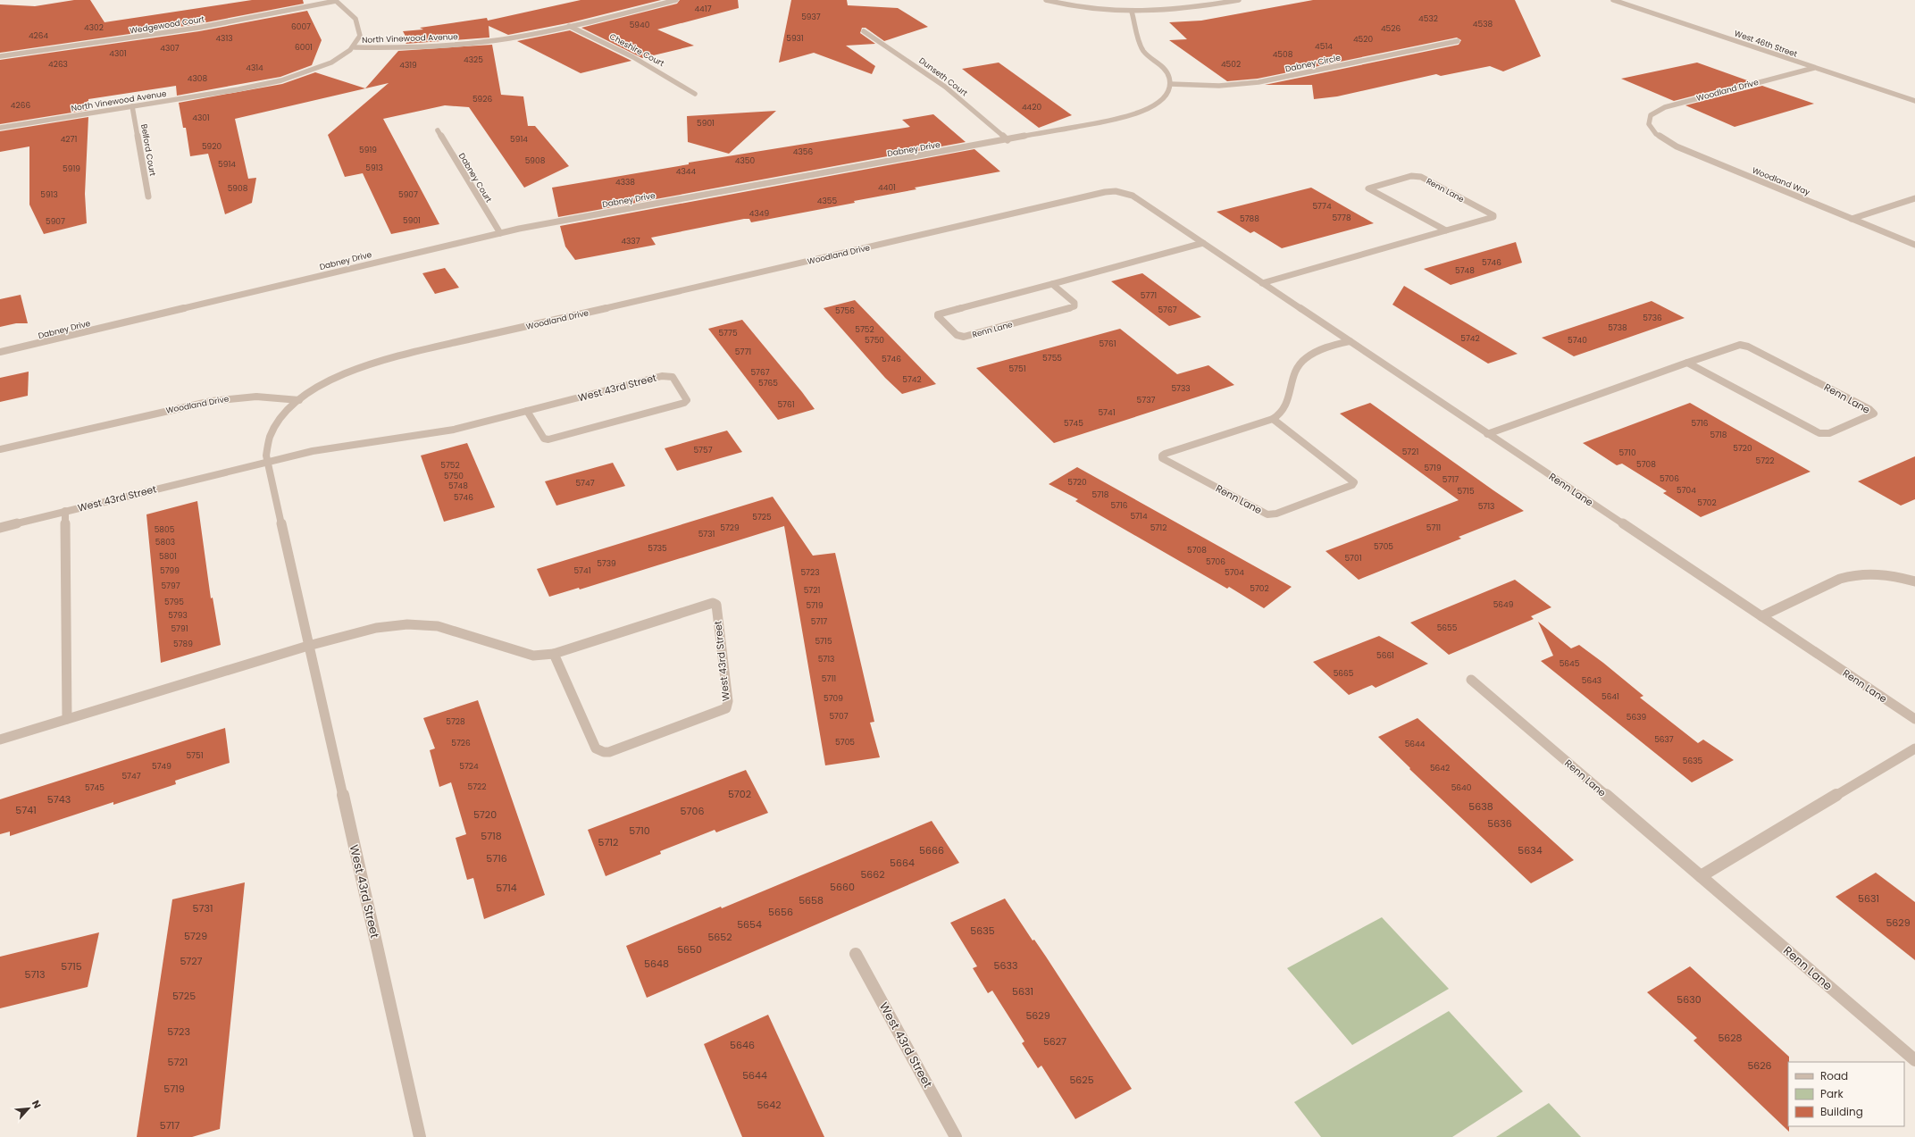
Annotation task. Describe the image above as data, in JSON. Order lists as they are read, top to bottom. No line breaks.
{"streets":{"street":["Wedgewood Court","North Vinewood Avenue","West 46th Street","Cheshire Court","Dabney Circle","Dunseth Court","Woodland Drive","Dabney Drive","Belford Court","Dabney Court","Woodland Way","Renn Lane","West 43rd Street"]},"crossings":[["North Vinewood Avenue","Cheshire Court"],["North Vinewood Avenue","Belford Court"],["West 46th Street","Woodland Drive"],["Dabney Circle","Dabney Drive"],["Dunseth Court","Dabney Drive"],["Woodland Drive","Woodland Way"],["Woodland Drive","Renn Lane"],["Woodland Drive","West 43rd Street"],["Dabney Drive","Dabney Court"]],"house_numbers":["4417","5937","4532","4538","5940","6007","4302","4526","4264","4313","5931","4520","4514","6001","4307","4301","4508","4325","4263","4502","4319","4314","4308","5926","4266","4420","4301","5901","4271","5914","5920","5919","4356","5908","4350","5914","5913","5919","4344","4338","4401","5908","5913","5907","4355","5774","4349","5778","5788","5901","5907","4337","5746","5748","5771","5767","5756","5736","5738","5752","5775","5742","5750","5740","5761","5771","5755","5746","5751","5767","5742","5765","5733","5737","5761","5741","5745","5716","5718","5720","5757","5721","5710","5722","5708","5752","5719","5750","5706","5717","5720","5747","5748","5704","5715","5718","5746","5702","5716","5713","5714","5725","5729","5712","5711","5805","5731","5803","5705","5735","5708","5801","5701","5706","5739","5799","5741","5723","5704","5797","5702","5721","5795","5649","5719","5793","5717","5655","5791","5715","5789","5661","5713","5645","5665","5711","5643","5641","5709","5707","5639","5728","5637","5705","5726","5644","5751","5635","5749","5724","5642","5747","5722","5745","5640","5702","5743","5638","5741","5706","5720","5636","5710","5718","5712","5666","5634","5716","5664","5662","5660","5714","5631","5658","5731","5656","5629","5654","5635","5729","5652","5650","5727","5648","5633","5715","5713","5631","5725","5630","5629","5723","5628","5627","5646","5721","5626","5644","5625","5719","5642","5717"],"legend":["Road","Park","Building"],"north":"top right"}
